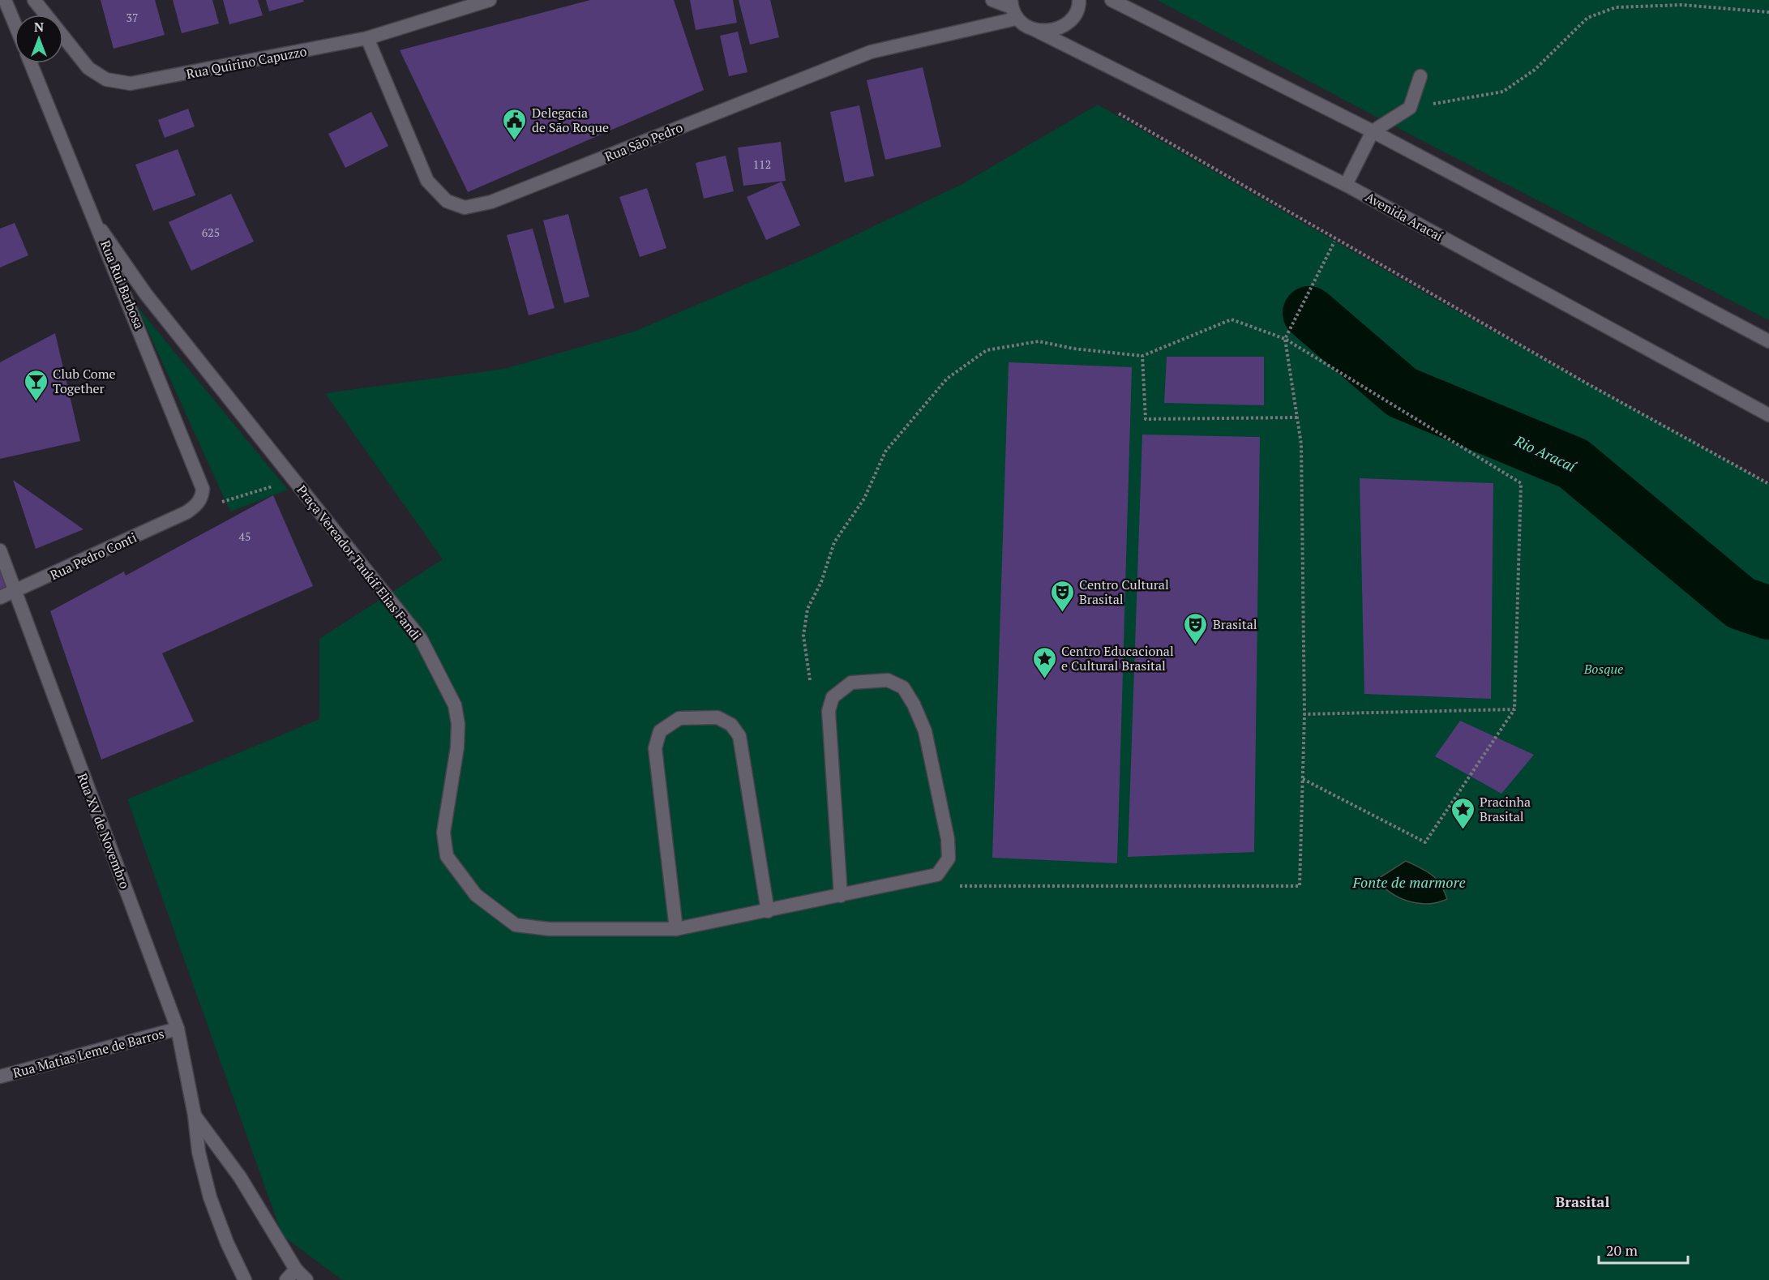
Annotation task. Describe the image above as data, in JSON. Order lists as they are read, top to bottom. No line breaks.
{"streets":{"main road":["Rua Quirino Capuzzo","Rua São Pedro","Avenida Aracaí","Rua Rui Barbosa","Rua Pedro Conti","Praça Vereador Taukif Elias Fandi","Rua XV de Novembro","Rua Matias Leme de Barros"]},"crossings":[["Rua Quirino Capuzzo","Rua São Pedro"],["Rua São Pedro","Avenida Aracaí"],["Rua Rui Barbosa","Rua Pedro Conti"],["Rua Rui Barbosa","Praça Vereador Taukif Elias Fandi"],["Rua Pedro Conti","Rua XV de Novembro"],["Rua XV de Novembro","Rua Matias Leme de Barros"]],"districts":["Brasital"],"water":["Rio Aracaí","Fonte de marmore"],"parks":["Bosque"],"places":{"public building":["Delegacia de São Roque"],"bar":["Club Come Together"],"theatre":["Centro Cultural Brasital","Brasital"],"place":["Centro Educacional e Cultural Brasital","Pracinha Brasital"]},"house_numbers":["37","112","625","45"],"scale_bar":"20 m","north":"top"}
